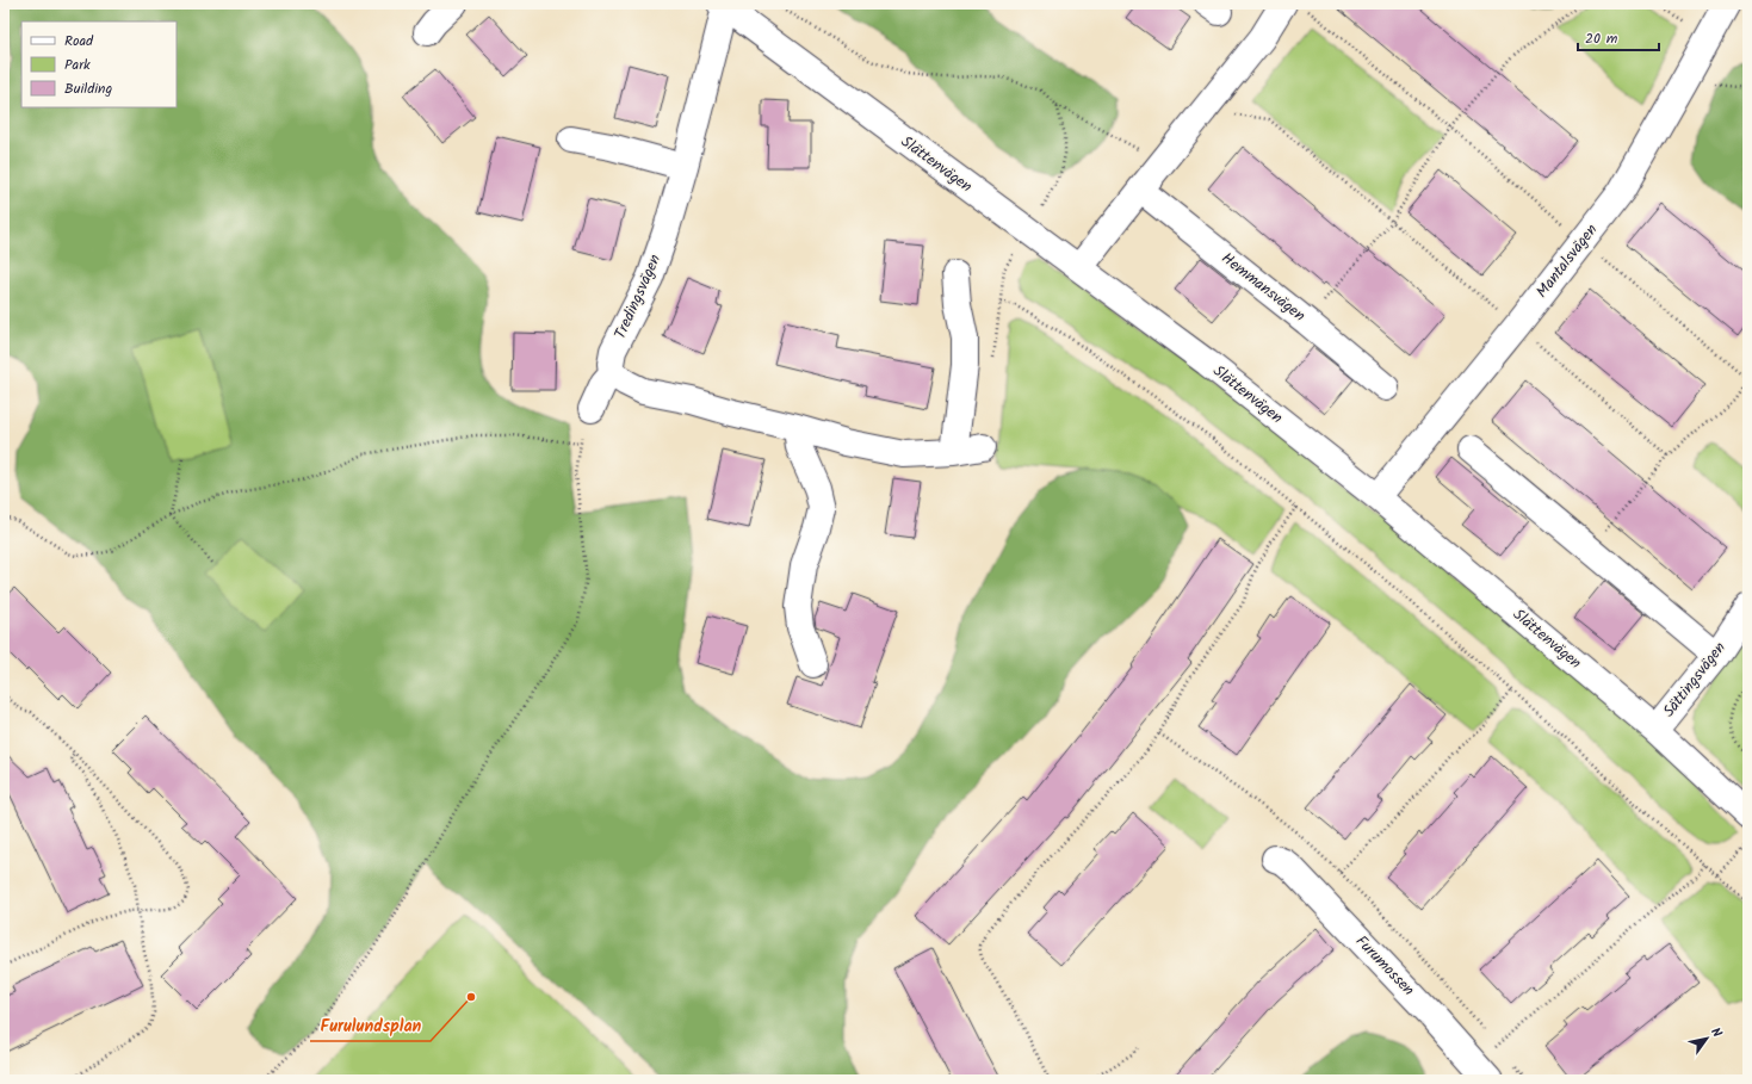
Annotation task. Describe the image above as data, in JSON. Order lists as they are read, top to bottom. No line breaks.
{"streets":{"street":["Slättenvägen","Mantalsvägen","Hemmansvägen","Tredingsvägen","Sättingsvägen","Furumossen"]},"crossings":[["Slättenvägen","Mantalsvägen"],["Slättenvägen","Tredingsvägen"],["Slättenvägen","Sättingsvägen"]],"places":["Furulundsplan"],"legend":["Road","Park","Building"],"scale_bar":"20 m","north":"top right"}
